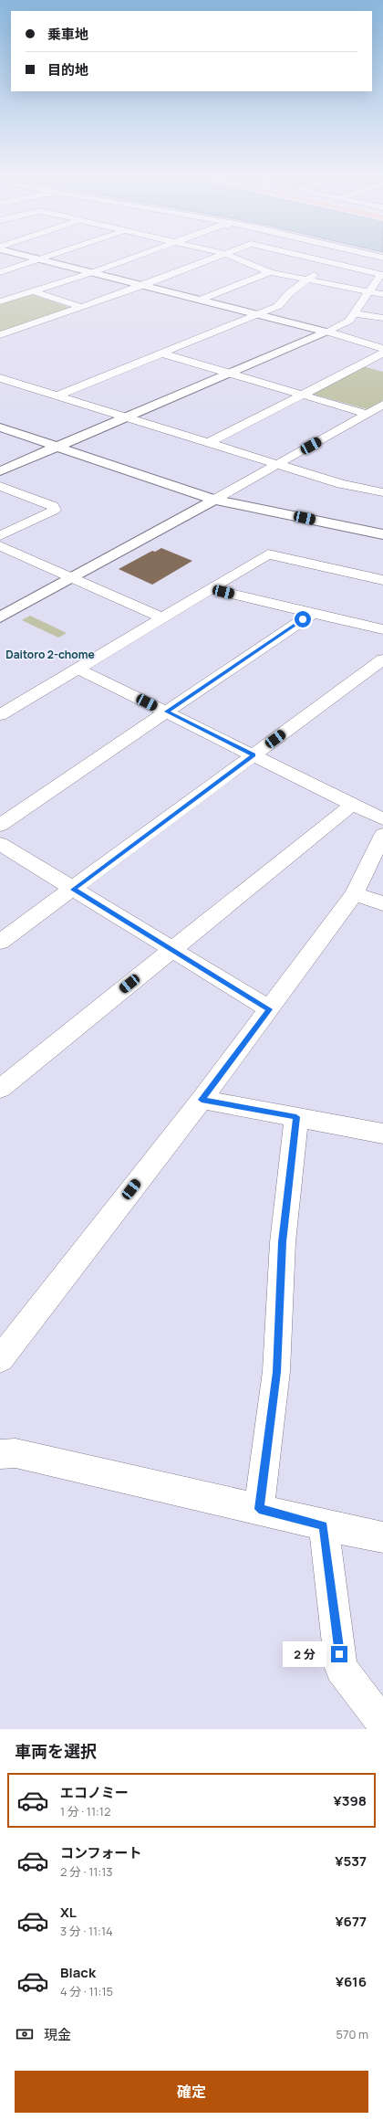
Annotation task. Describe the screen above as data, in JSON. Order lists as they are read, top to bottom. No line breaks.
{"districts":["Daitoro 2-chome"],"page":{"banner":["乗車地","目的地"],"bubble":"2 分","heading":"車両を選択","list":[{"name":"エコノミー","note":"1 分 · 11:12","value":"¥398"},{"name":"コンフォート","note":"2 分 · 11:13","value":"¥537"},{"name":"XL","note":"3 分 · 11:14","value":"¥677"},{"name":"Black","note":"4 分 · 11:15","value":"¥616"}],"pay":["現金","570 m"],"buttons":"確定"}}
